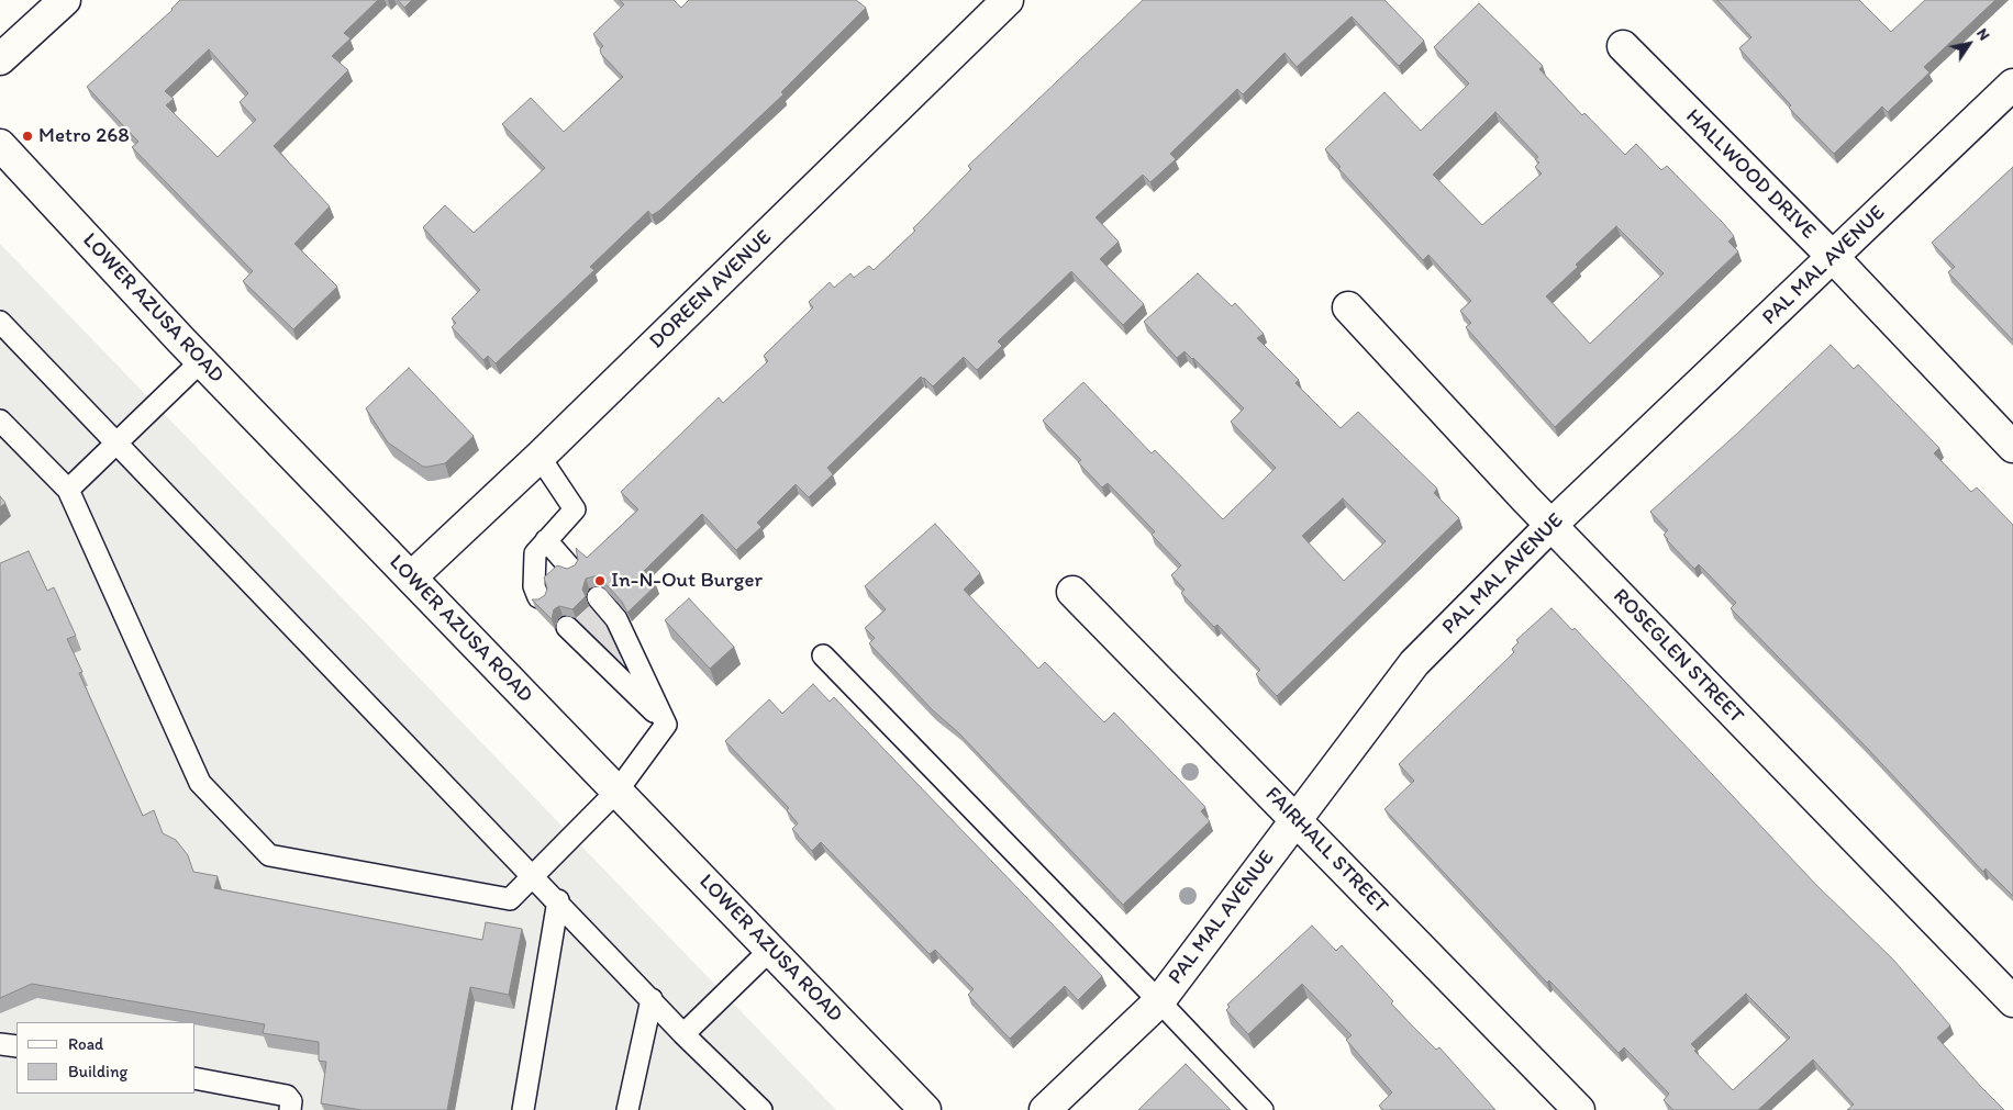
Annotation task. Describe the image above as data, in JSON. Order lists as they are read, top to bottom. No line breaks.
{"streets":{"street":["HALLWOOD DRIVE","PAL MAL AVENUE","DOREEN AVENUE","LOWER AZUSA ROAD","ROSEGLEN STREET","FAIRHALL STREET"]},"crossings":[["HALLWOOD DRIVE","PAL MAL AVENUE"],["PAL MAL AVENUE","ROSEGLEN STREET"],["PAL MAL AVENUE","FAIRHALL STREET"],["DOREEN AVENUE","LOWER AZUSA ROAD"]],"places":["Metro 268","In-N-Out Burger"],"legend":["Road","Building"],"north":"top right"}
